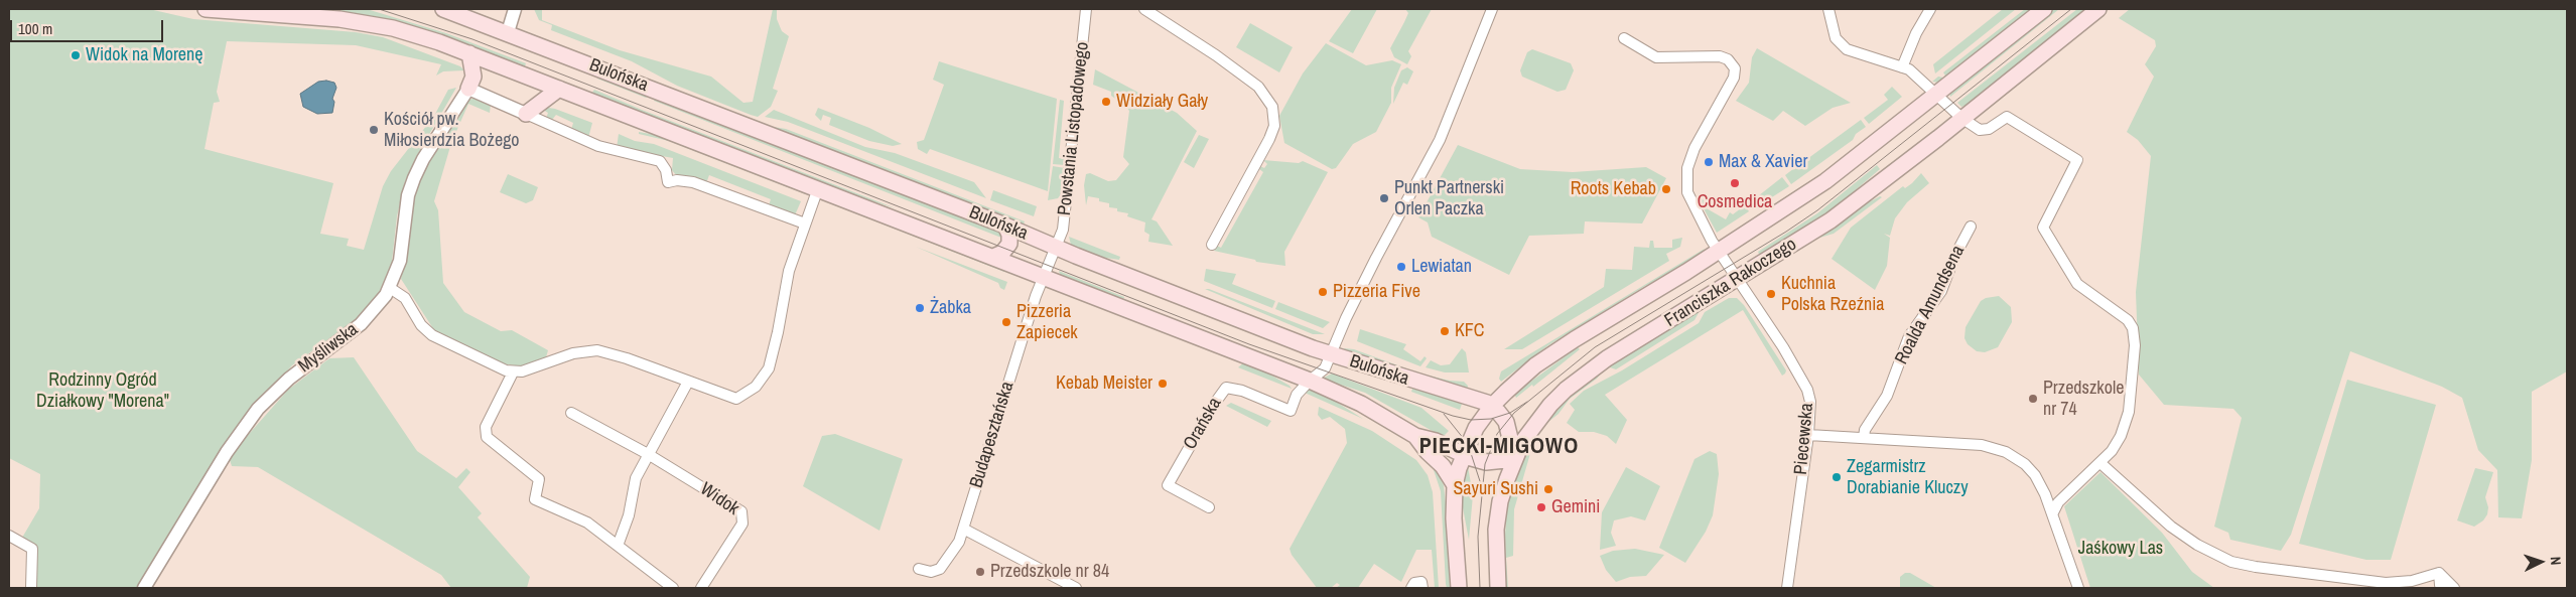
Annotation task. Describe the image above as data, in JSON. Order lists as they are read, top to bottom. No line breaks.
{"streets":{"main road":["Bulońska","Franciszka Rakoczego"],"street":["Powstania Listopadowego","Roalda Amundsena","Myśliwska","Orańska","Budapesztańska","Piecewska","Widok"]},"crossings":[["Bulońska","Powstania Listopadowego"],["Bulońska","Franciszka Rakoczego"],["Bulońska","Orańska"],["Bulońska","Budapesztańska"],["Powstania Listopadowego","Budapesztańska"],["Franciszka Rakoczego","Piecewska"]],"districts":["PIECKI-MIGOWO"],"parks":["Rodzinny Ogród Działkowy \"Morena\"","Jaśkowy Las"],"places":["Widok na Morenę","Widziały Gały","Kościół pw. Miłosierdzia Bożego","Max & Xavier","Cosmedica","Roots Kebab","Punkt Partnerski Orlen Paczka","Lewiatan","Pizzeria Five","Kuchnia Polska Rzeźnia","Żabka","Pizzeria Zapiecek","KFC","Kebab Meister","Przedszkole nr 74","Zegarmistrz Dorabianie Kluczy","Sayuri Sushi","Gemini","Przedszkole nr 84"],"scale_bar":"100 m","north":"right"}
